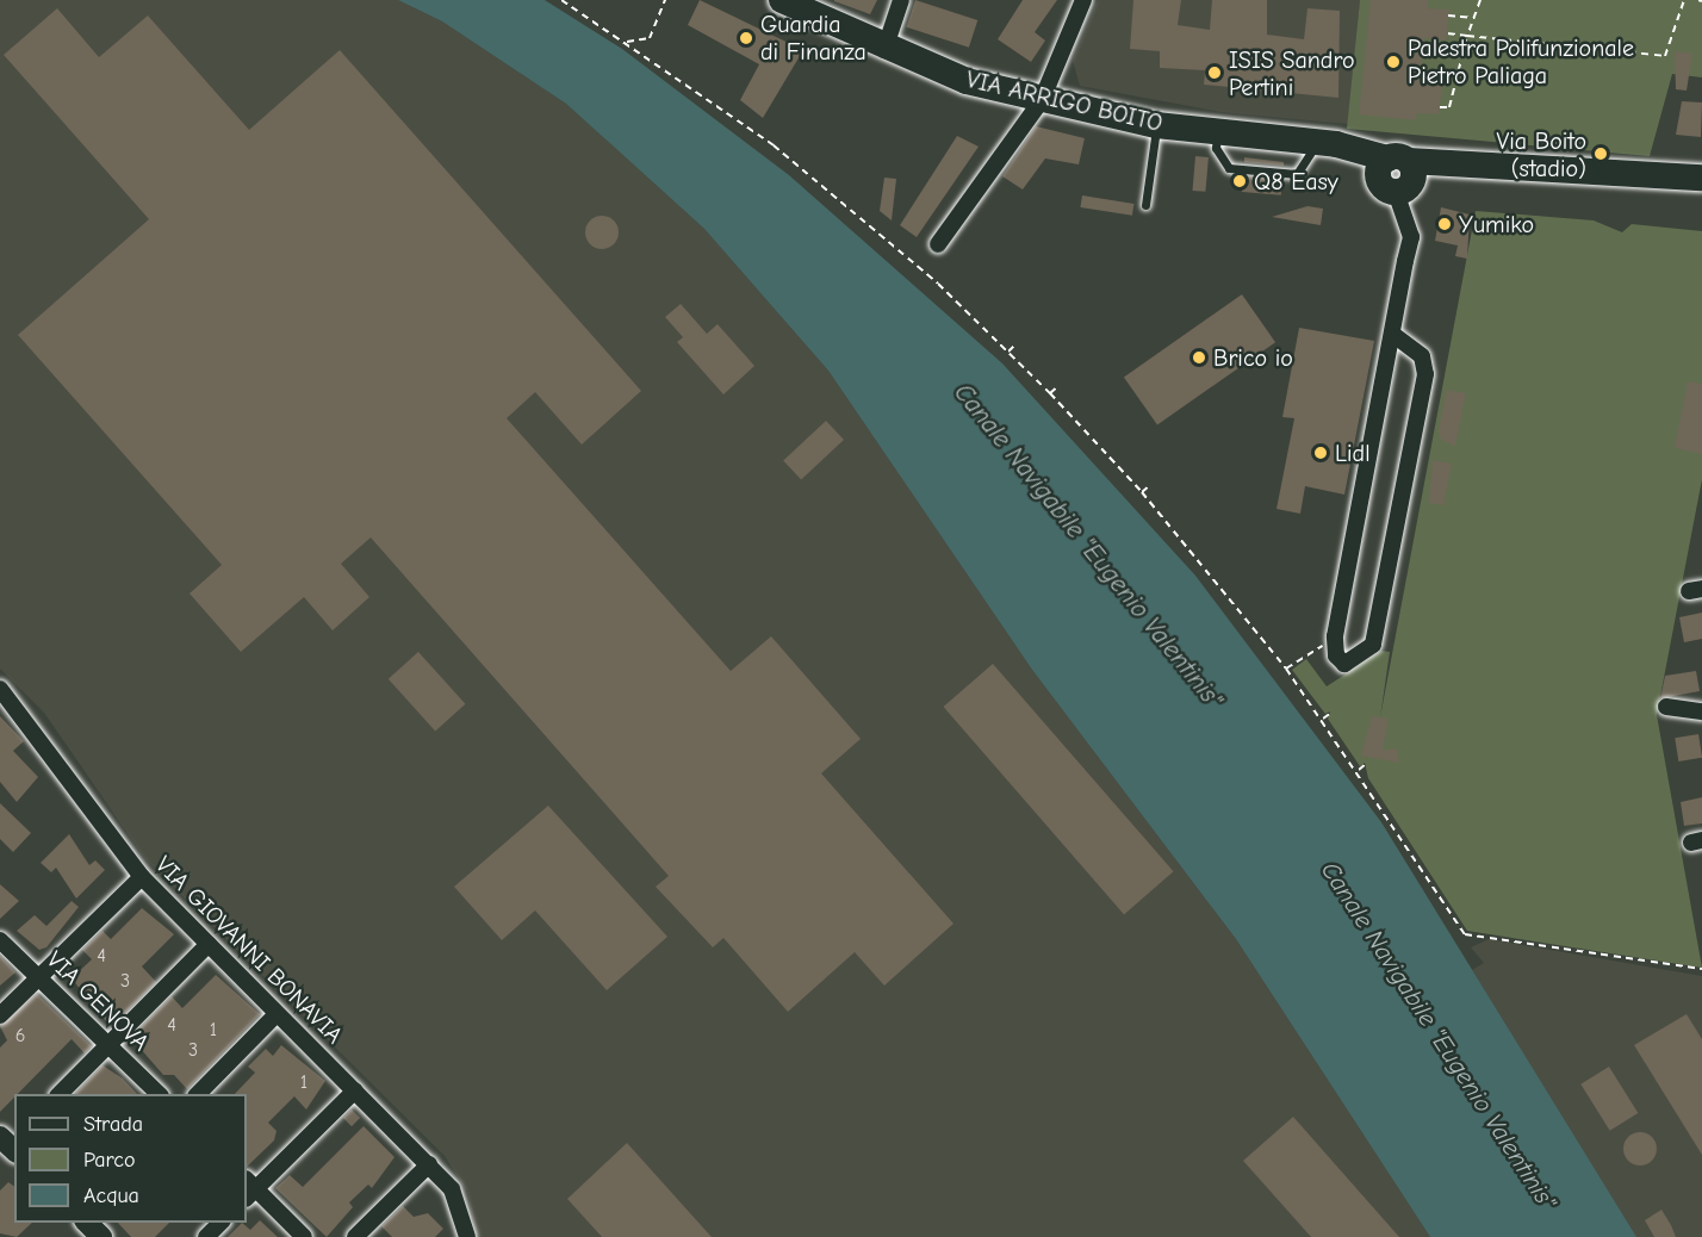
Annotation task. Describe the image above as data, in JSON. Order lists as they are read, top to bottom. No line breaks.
{"streets":{"main road":["VIA ARRIGO BOITO"],"street":["VIA GIOVANNI BONAVIA","VIA GENOVA"]},"water":["Canale Navigabile \"Eugenio Valentinis\""],"places":["Guardia di Finanza","Palestra Polifunzionale Pietro Paliaga","ISIS Sandro Pertini","Via Boito (stadio)","Q8 Easy","Yumiko","Brico io","Lidl"],"house_numbers":["4","3","4","1","6","3","1"],"legend":["Strada","Parco","Acqua"]}
